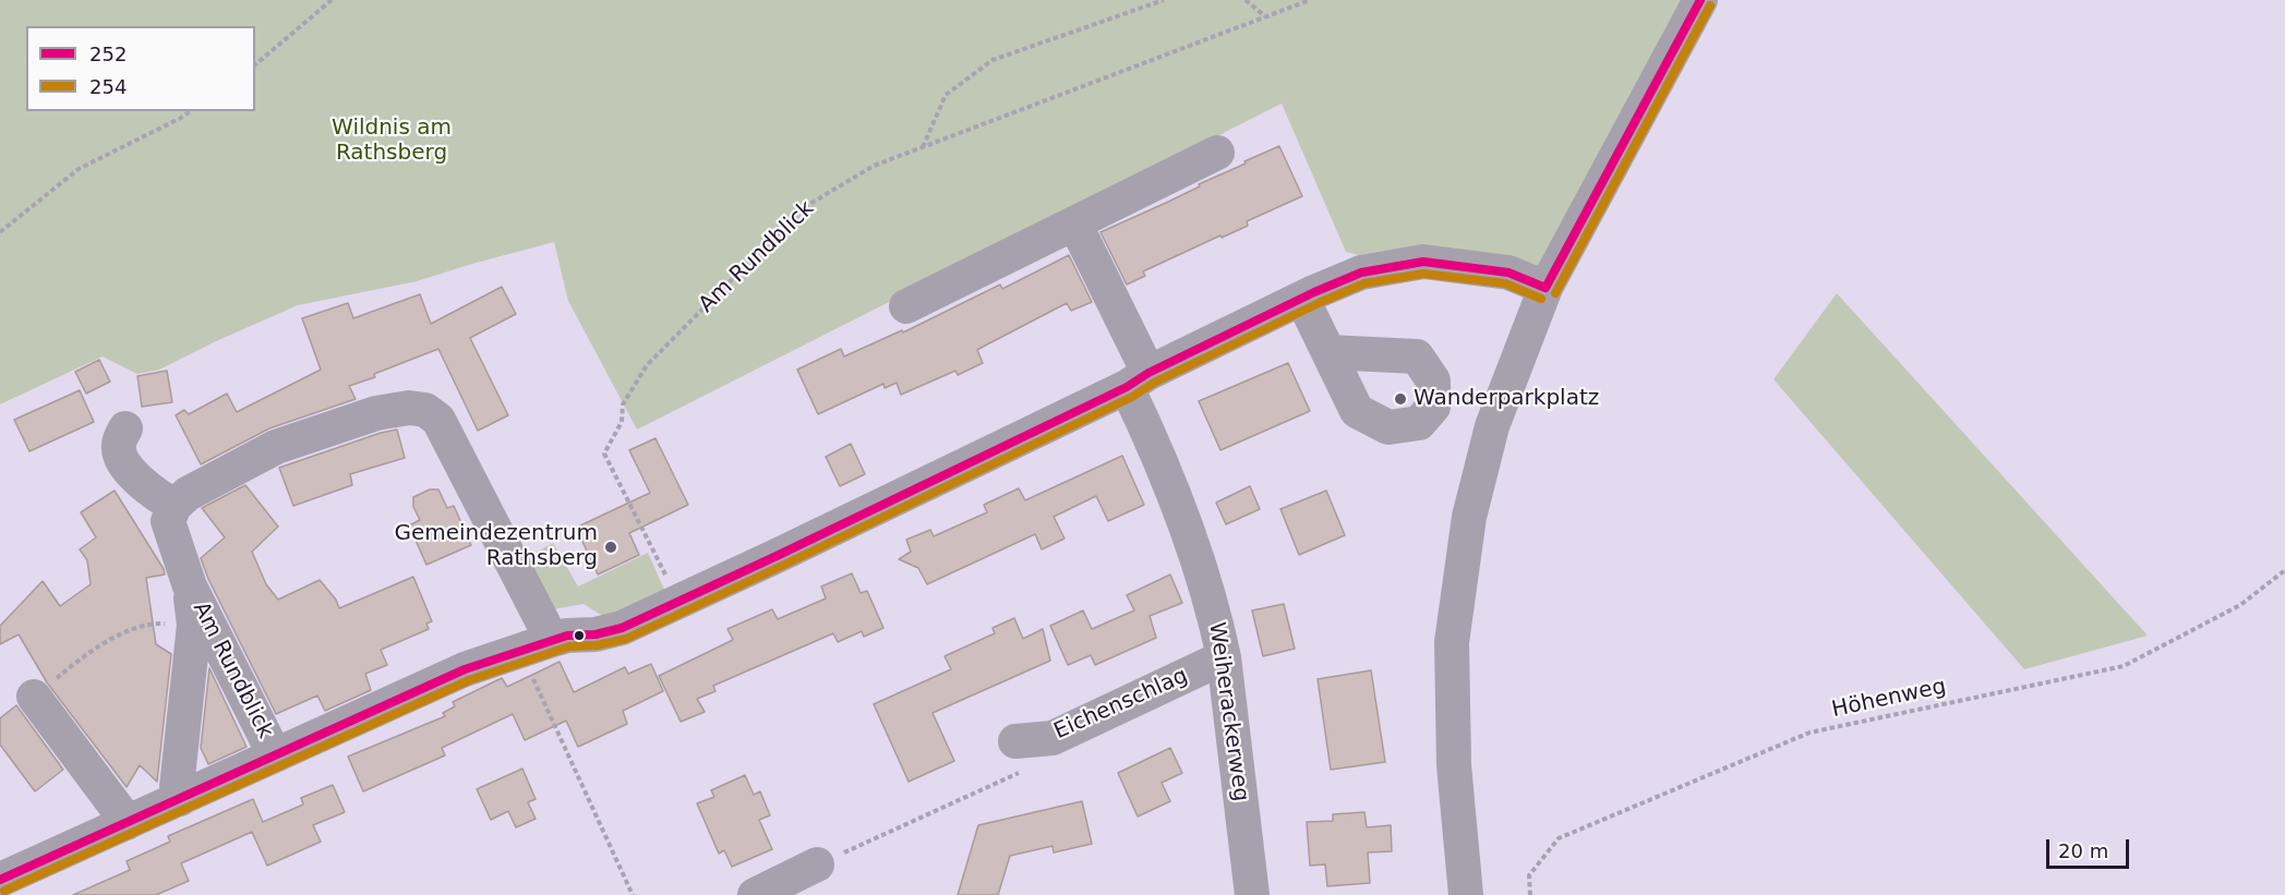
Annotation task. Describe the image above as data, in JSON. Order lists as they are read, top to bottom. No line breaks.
{"streets":{"street":["Am Rundblick","Eichenschlag","Weiherackerweg"],"path":["Höhenweg"]},"crossings":[["Eichenschlag","Weiherackerweg"]],"parks":["Wildnis am Rathsberg"],"places":["Wanderparkplatz","Gemeindezentrum Rathsberg"],"lines":["transit line 252","transit line 254"],"legend":["252","254"],"scale_bar":"20 m"}
